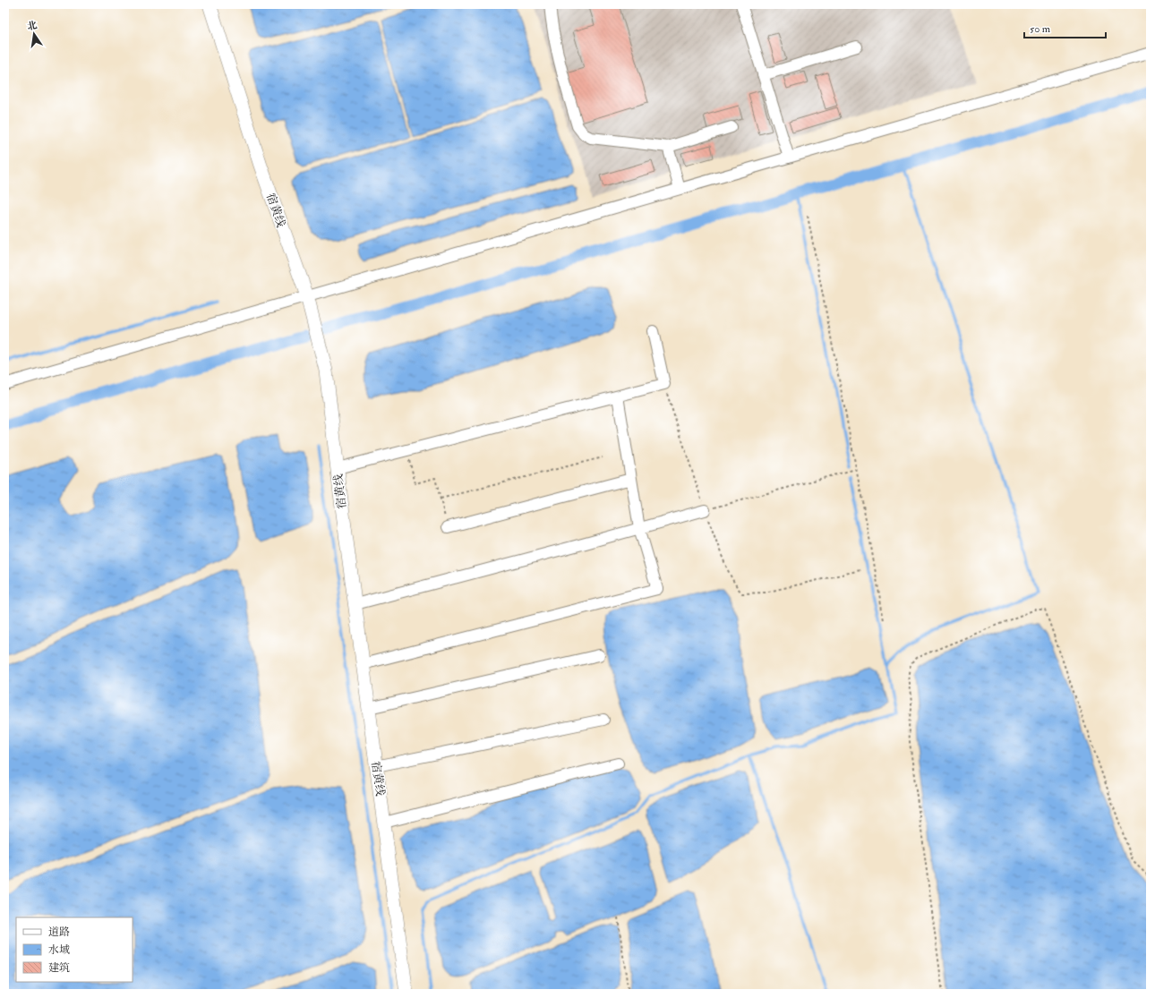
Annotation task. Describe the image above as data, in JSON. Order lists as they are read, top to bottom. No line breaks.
{"streets":{"main road":["宿黄线"]},"legend":["道路","水域","建筑"],"scale_bar":"50 m","north":"top"}
